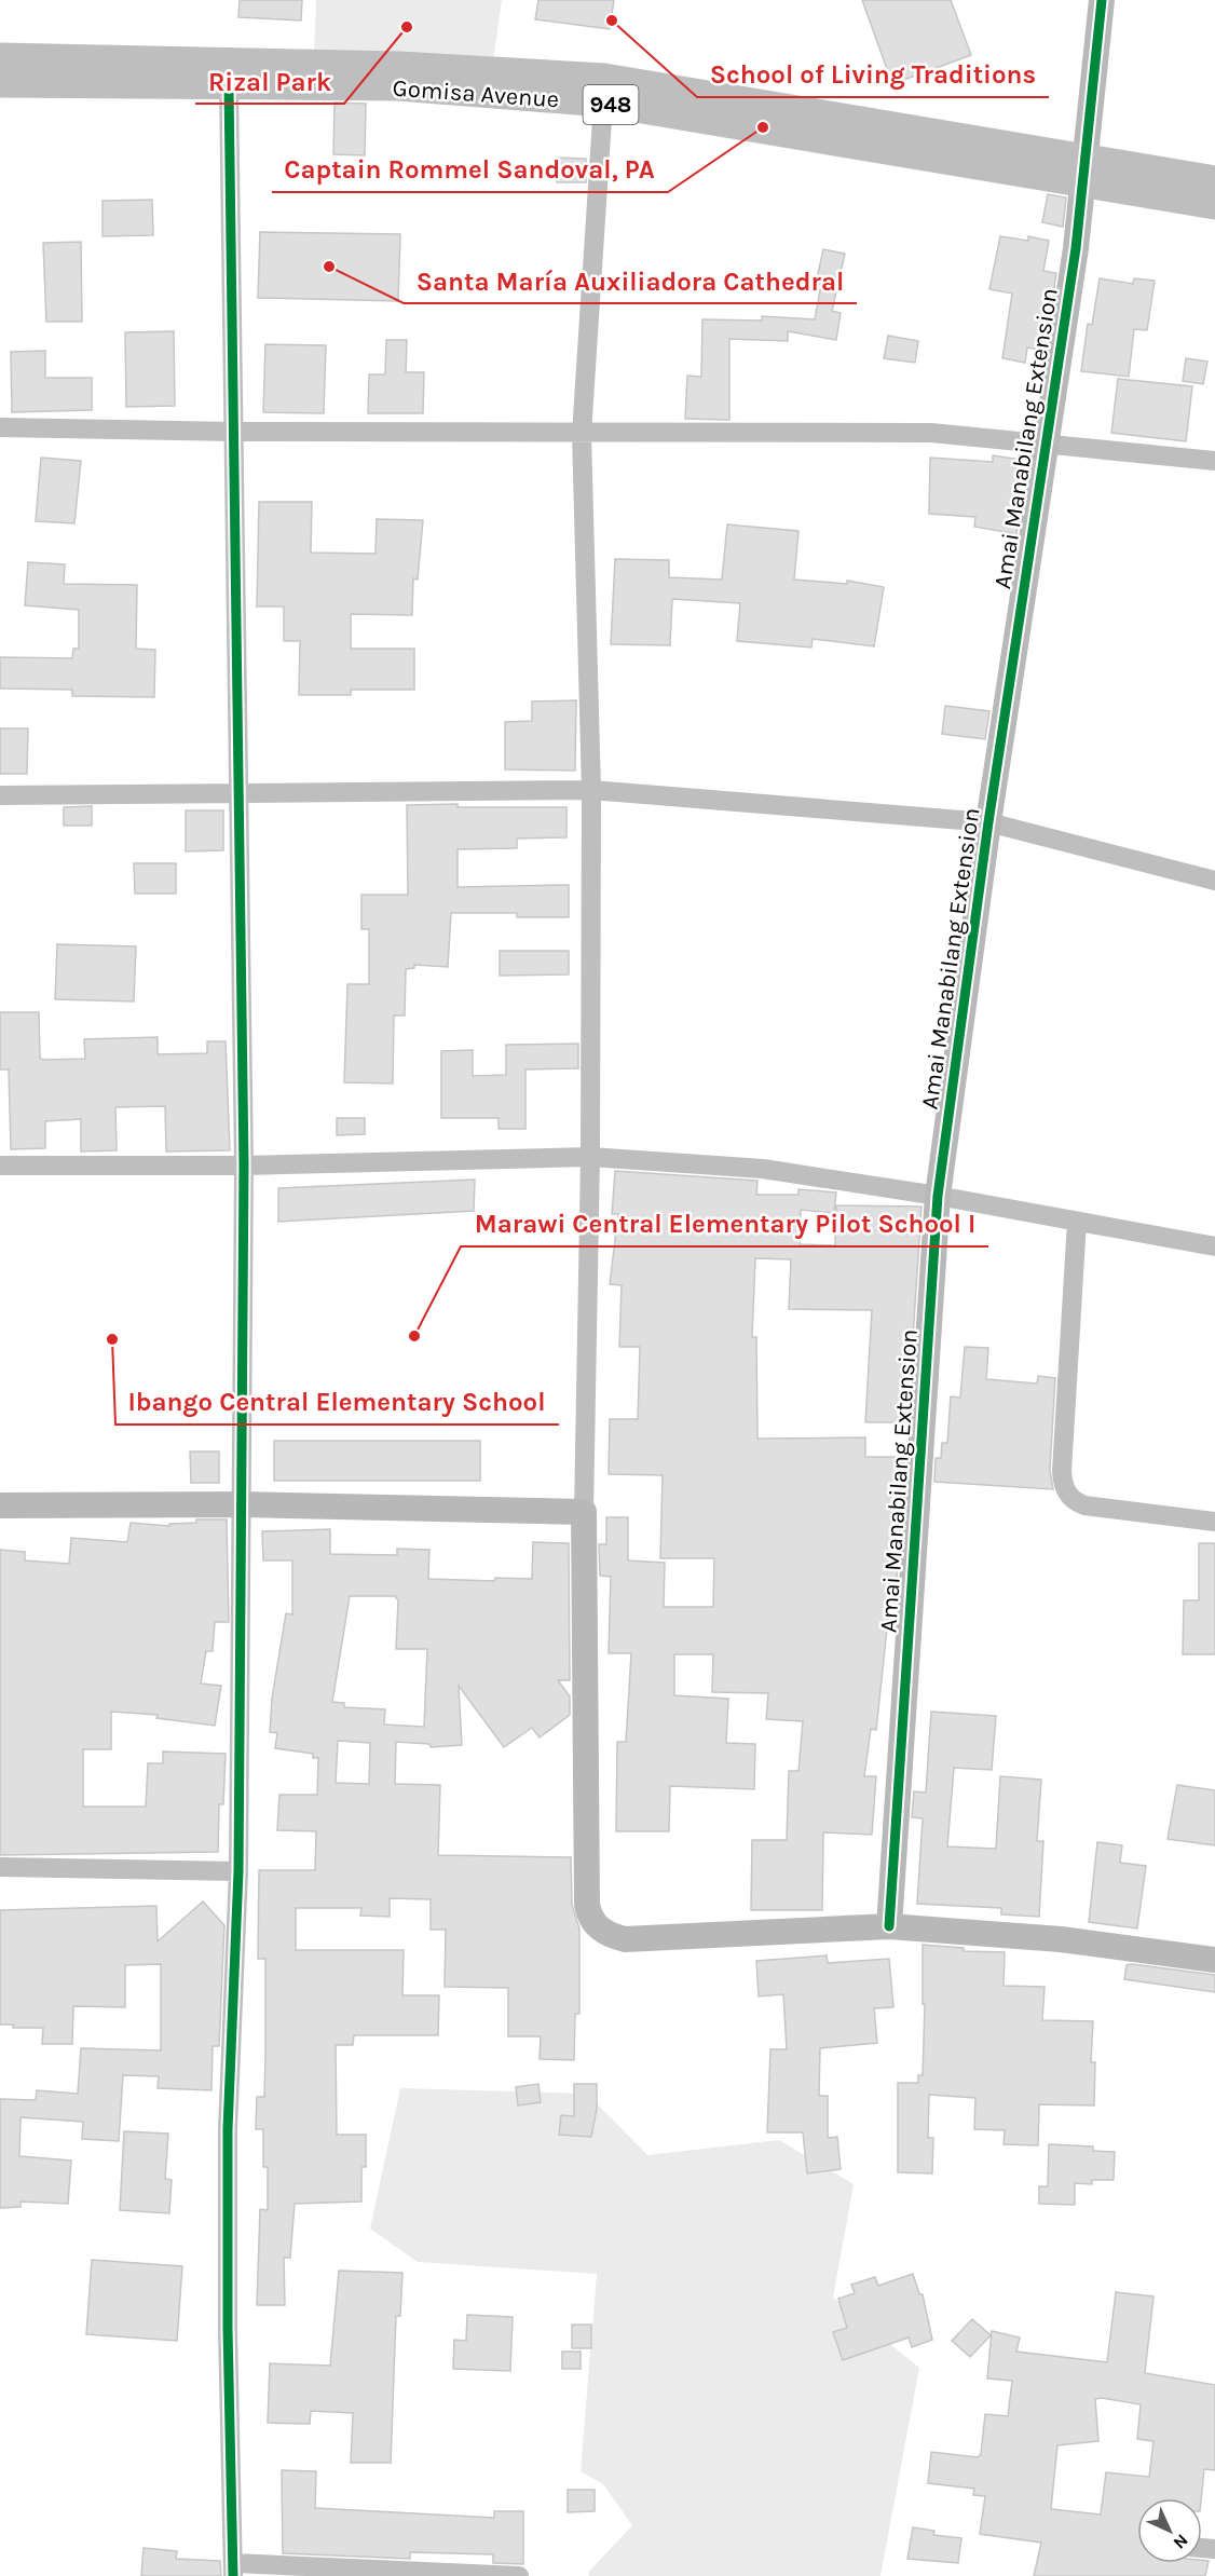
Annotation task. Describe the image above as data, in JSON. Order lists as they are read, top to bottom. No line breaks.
{"streets":{"main road":["Gomisa Avenue","948"],"street":["Amai Manabilang Extension"]},"crossings":[["Gomisa Avenue","Amai Manabilang Extension"]],"places":["School of Living Traditions","Rizal Park","Captain Rommel Sandoval, PA","Santa María Auxiliadora Cathedral","Marawi Central Elementary Pilot School I","Ibango Central Elementary School"],"north":"bottom right"}
